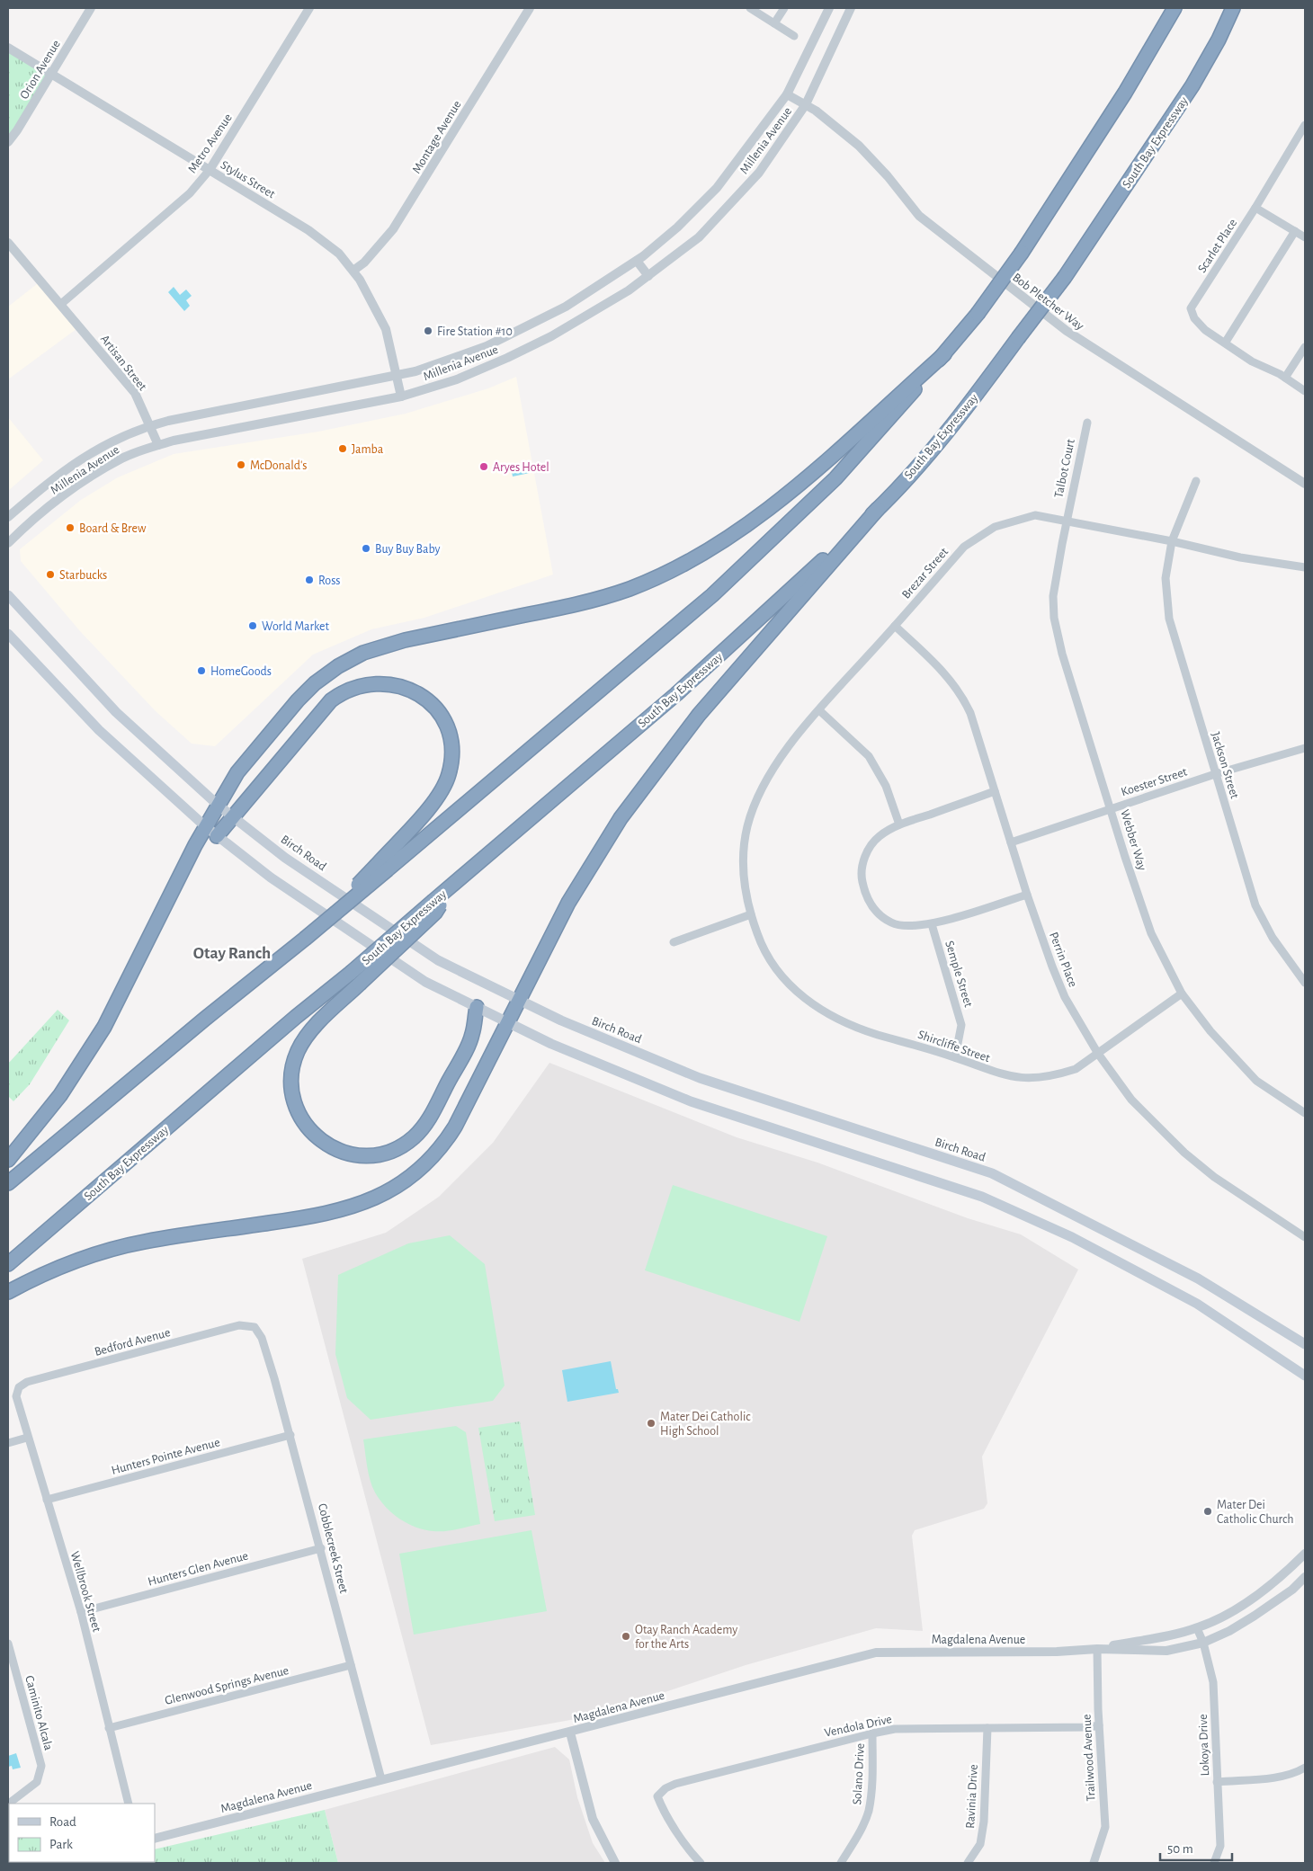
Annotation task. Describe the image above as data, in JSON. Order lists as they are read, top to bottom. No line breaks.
{"streets":{"highway":["South Bay Expressway"],"main road":["Birch Road"],"street":["Orion Avenue","Montage Avenue","Millenia Avenue","Metro Avenue","Stylus Street","Scarlet Place","Bob Pletcher Way","Artisan Street","Talbot Court","Brezar Street","Jackson Street","Koester Street","Webber Way","Perrin Place","Semple Street","Shircliffe Street","Bedford Avenue","Hunters Pointe Avenue","Cobblecreek Street","Hunters Glen Avenue","Wellbrook Street","Magdalena Avenue","Glenwood Springs Avenue","Caminito Alcala","Vendola Drive","Lokoya Drive","Trailwood Avenue","Solano Drive","Ravinia Drive"]},"crossings":[["Orion Avenue","Stylus Street"],["Montage Avenue","Stylus Street"],["Millenia Avenue","Stylus Street"],["Millenia Avenue","Bob Pletcher Way"],["Millenia Avenue","Artisan Street"],["Metro Avenue","Stylus Street"],["Metro Avenue","Artisan Street"],["Talbot Court","Brezar Street"],["Talbot Court","Webber Way"],["Brezar Street","Jackson Street"],["Brezar Street","Webber Way"],["Brezar Street","Perrin Place"],["Brezar Street","Shircliffe Street"],["Jackson Street","Koester Street"],["Koester Street","Webber Way"],["Koester Street","Perrin Place"],["Webber Way","Shircliffe Street"],["Perrin Place","Shircliffe Street"],["Semple Street","Shircliffe Street"],["Bedford Avenue","Cobblecreek Street"],["Bedford Avenue","Wellbrook Street"],["Hunters Pointe Avenue","Cobblecreek Street"],["Hunters Pointe Avenue","Wellbrook Street"],["Cobblecreek Street","Hunters Glen Avenue"],["Cobblecreek Street","Magdalena Avenue"],["Cobblecreek Street","Glenwood Springs Avenue"],["Hunters Glen Avenue","Wellbrook Street"],["Wellbrook Street","Glenwood Springs Avenue"],["Magdalena Avenue","Lokoya Drive"],["Magdalena Avenue","Trailwood Avenue"],["Vendola Drive","Trailwood Avenue"],["Vendola Drive","Solano Drive"],["Vendola Drive","Ravinia Drive"]],"districts":["Otay Ranch"],"places":["Fire Station #10","Jamba","McDonald's","Aryes Hotel","Board & Brew","Buy Buy Baby","Starbucks","Ross","World Market","HomeGoods","Mater Dei Catholic High School","Mater Dei Catholic Church","Otay Ranch Academy for the Arts"],"legend":["Road","Park"],"scale_bar":"50 m"}
